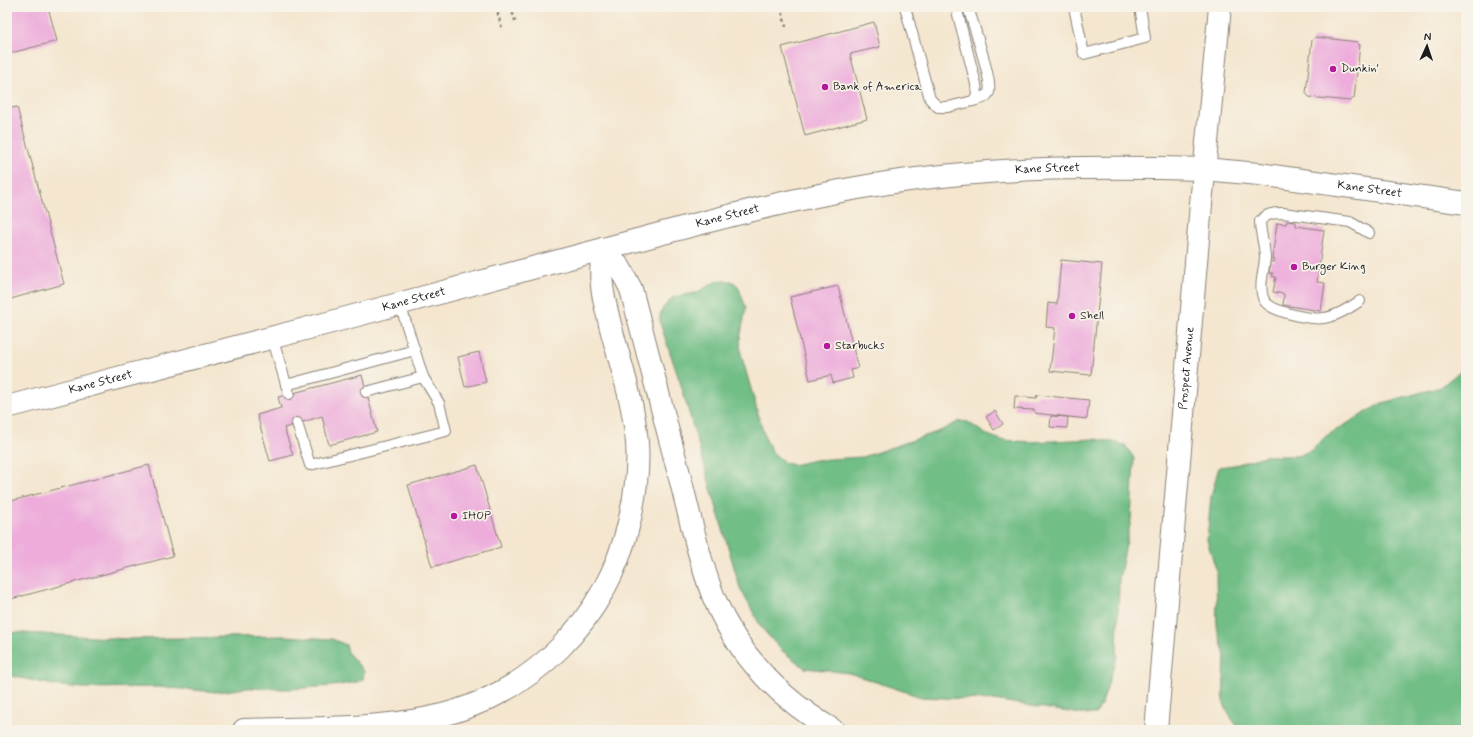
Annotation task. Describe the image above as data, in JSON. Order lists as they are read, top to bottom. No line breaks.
{"streets":{"main road":["Kane Street","Prospect Avenue"]},"crossings":[["Kane Street","Prospect Avenue"]],"places":["Dunkin'","Bank of America","Burger King","Shell","Starbucks","IHOP"],"north":"top"}
